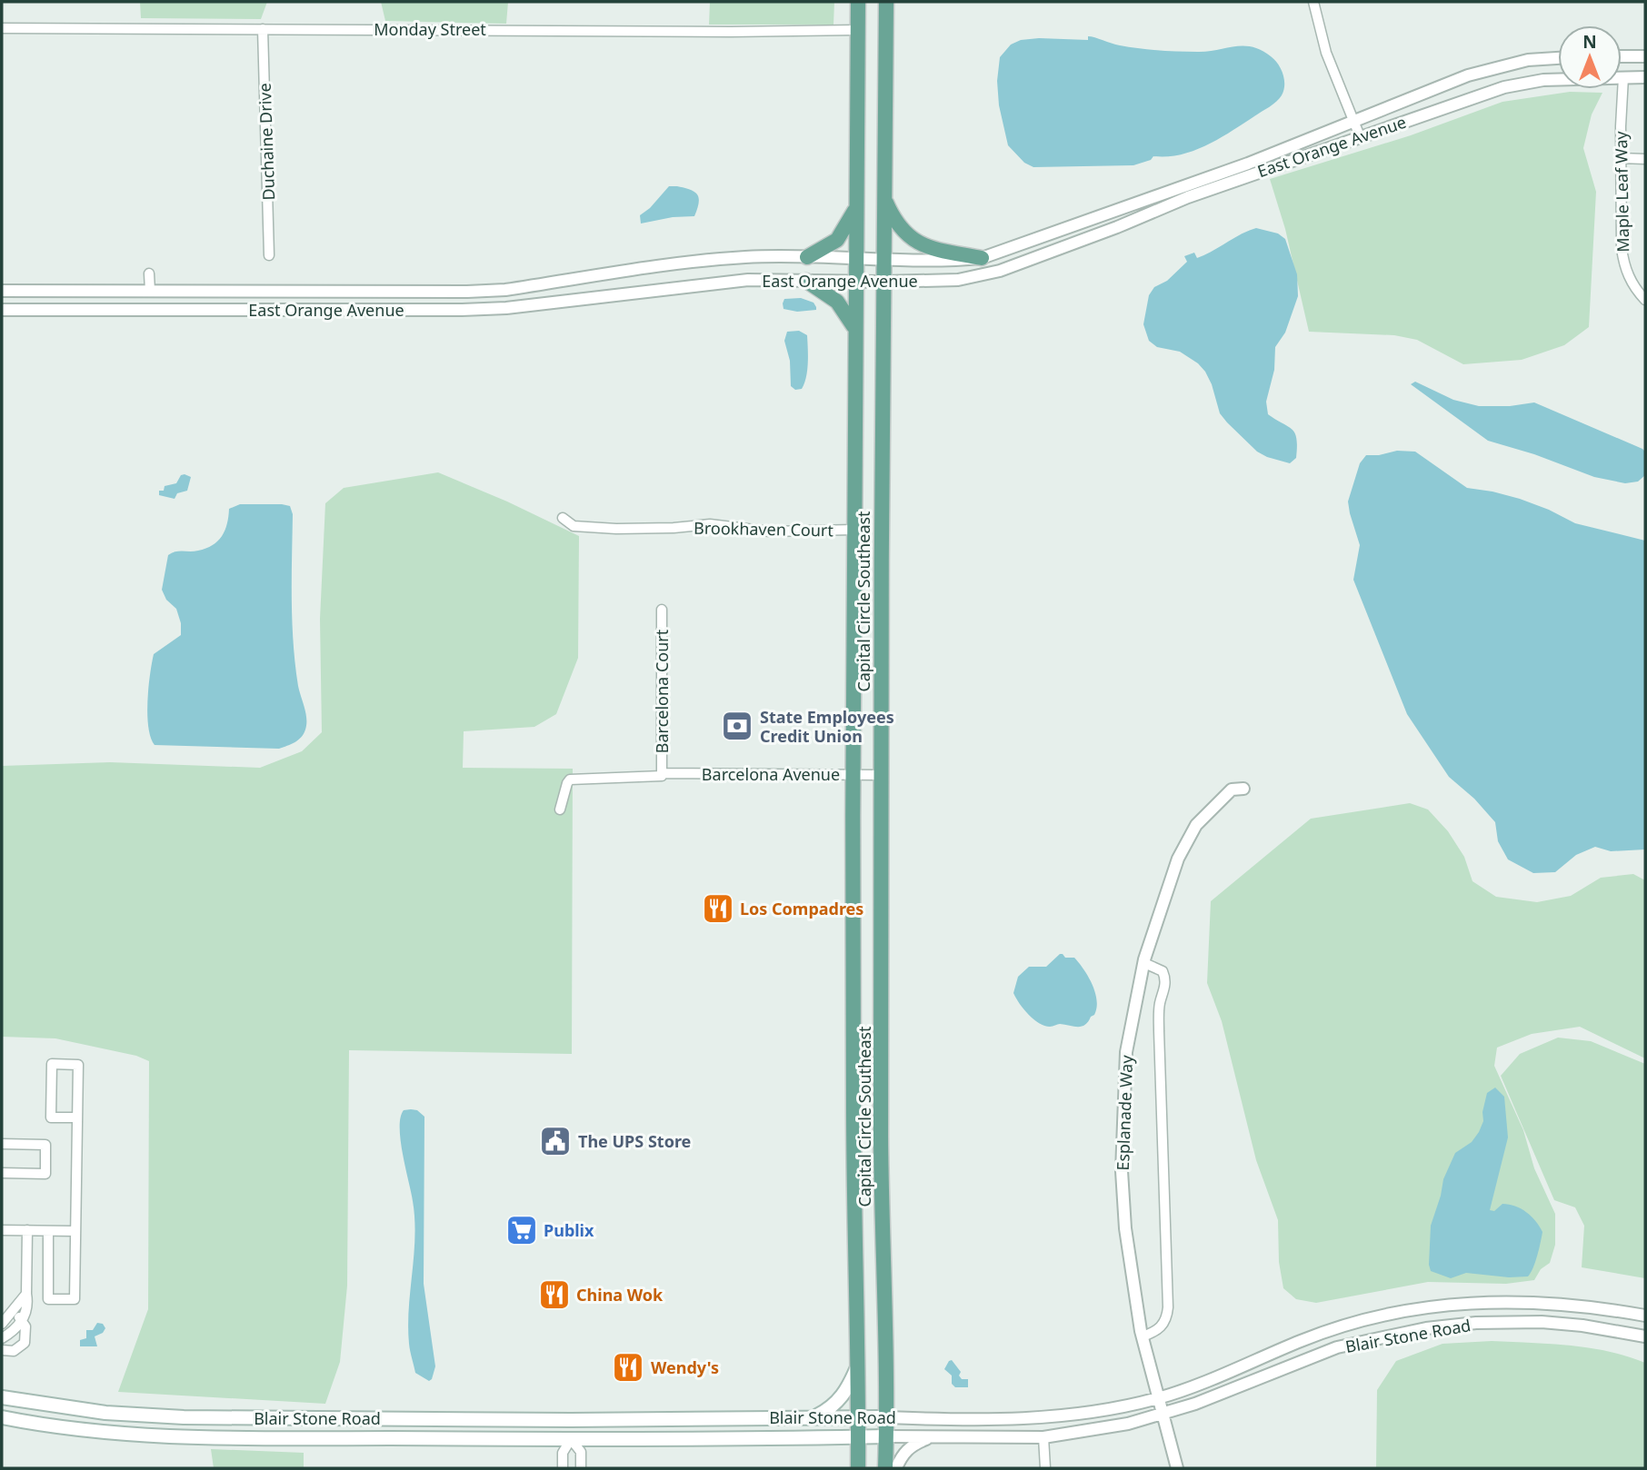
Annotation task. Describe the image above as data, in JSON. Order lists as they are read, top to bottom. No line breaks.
{"streets":{"main road":["Capital Circle Southeast","Blair Stone Road"],"street":["Monday Street","Duchaine Drive","East Orange Avenue","Maple Leaf Way","Brookhaven Court","Barcelona Court","Barcelona Avenue","Esplanade Way"]},"crossings":[["Monday Street","Duchaine Drive"],["Monday Street","Capital Circle Southeast"],["East Orange Avenue","Maple Leaf Way"],["East Orange Avenue","Capital Circle Southeast"],["Brookhaven Court","Capital Circle Southeast"],["Capital Circle Southeast","Barcelona Avenue"],["Capital Circle Southeast","Blair Stone Road"],["Barcelona Court","Barcelona Avenue"],["Esplanade Way","Blair Stone Road"]],"places":{"bank":["State Employees Credit Union"],"restaurant":["Los Compadres","China Wok","Wendy's"],"public building":["The UPS Store"],"supermarket":["Publix"]},"north":"top"}
